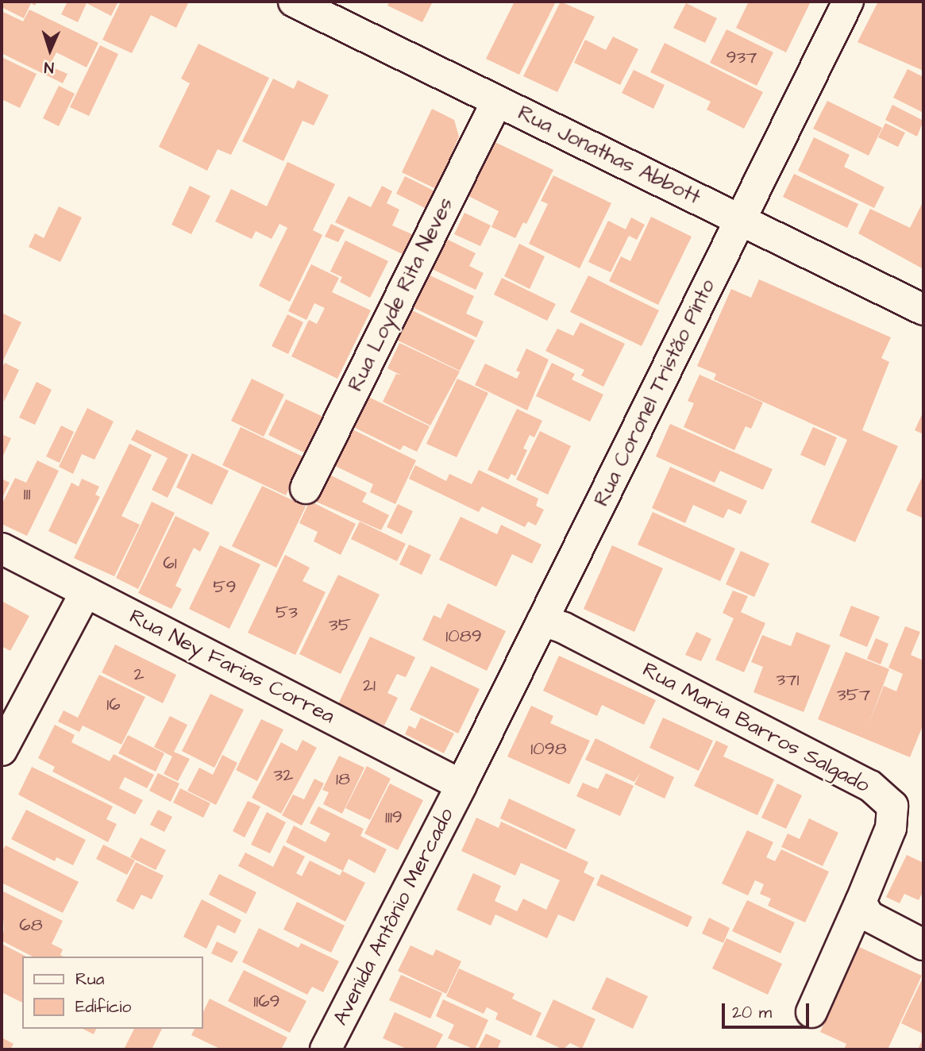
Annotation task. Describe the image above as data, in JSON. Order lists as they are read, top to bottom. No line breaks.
{"streets":{"street":["Rua Jonathas Abbott","Rua Loyde Rita Neves","Rua Coronel Tristão Pinto","Rua Ney Farias Correa","Rua Maria Barros Salgado","Avenida Antônio Mercado"]},"crossings":[["Rua Jonathas Abbott","Rua Loyde Rita Neves"],["Rua Jonathas Abbott","Rua Coronel Tristão Pinto"],["Rua Coronel Tristão Pinto","Rua Ney Farias Correa"],["Rua Coronel Tristão Pinto","Rua Maria Barros Salgado"],["Rua Coronel Tristão Pinto","Avenida Antônio Mercado"],["Rua Ney Farias Correa","Avenida Antônio Mercado"]],"house_numbers":["937","111","61","59","53","35","1089","2","371","21","357","16","1098","32","18","1119","68","1169"],"legend":["Rua","Edifício"],"scale_bar":"20 m","north":"bottom"}
